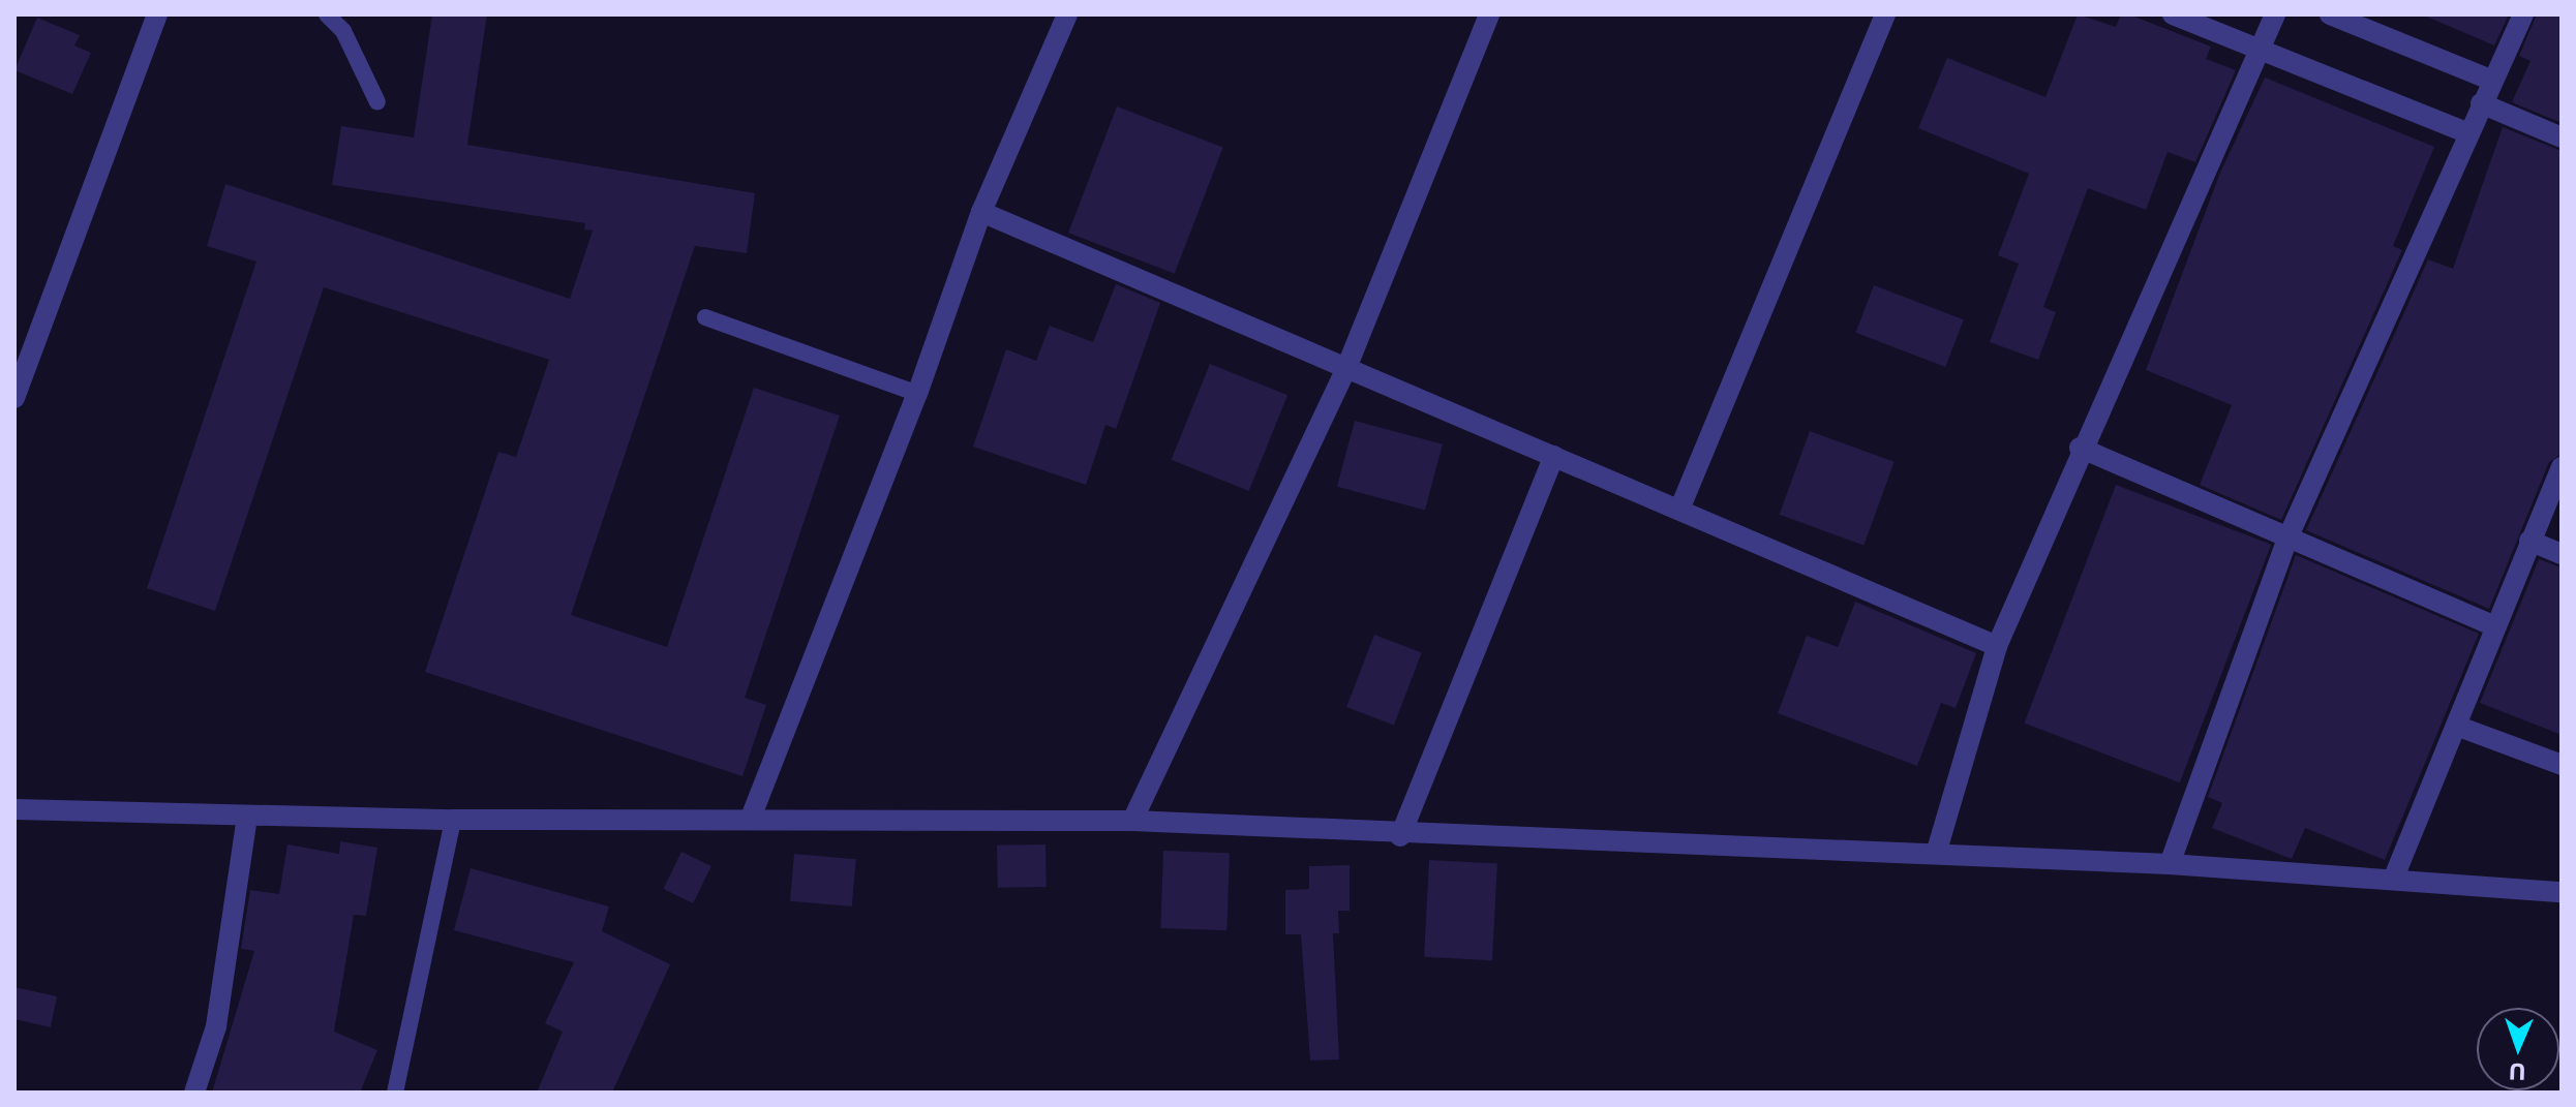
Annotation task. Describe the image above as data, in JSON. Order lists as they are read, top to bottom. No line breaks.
{"north":"bottom"}
